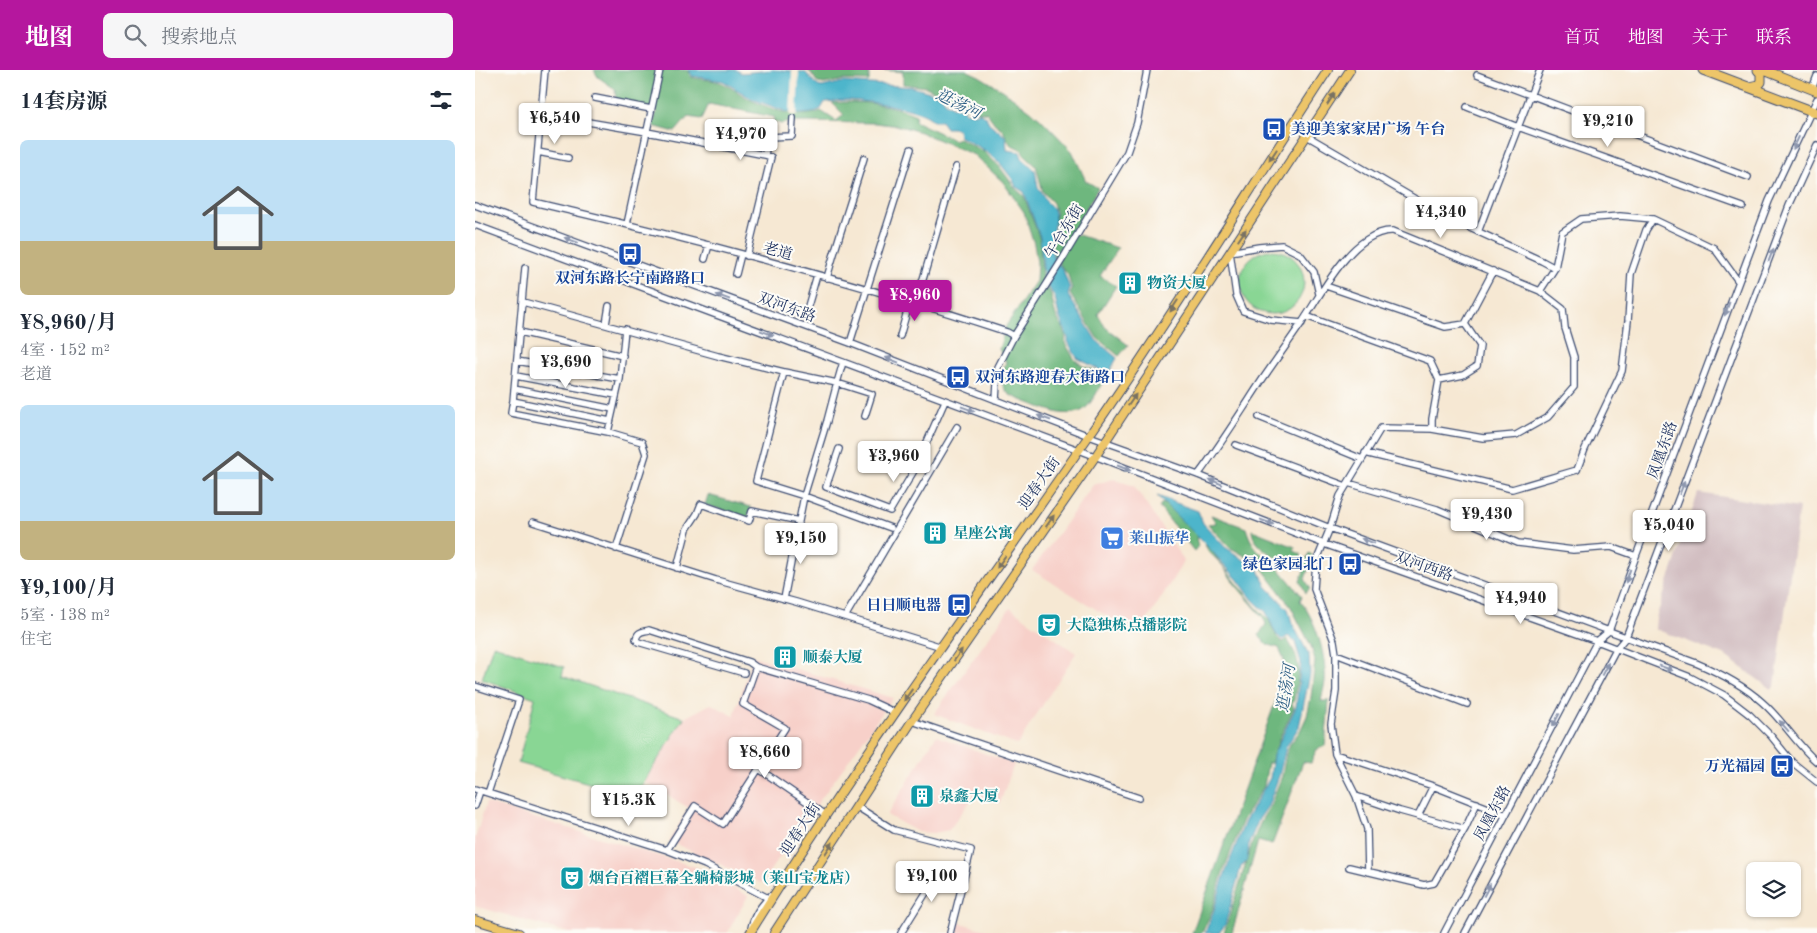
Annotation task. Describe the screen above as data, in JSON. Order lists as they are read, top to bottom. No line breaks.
{"streets":{"main road":["迎春大街"],"street":["午台东街","老道","双河东路","凤凰东路","双河西路"]},"crossings":[["午台东街","老道"],["午台东街","双河东路"],["双河东路","迎春大街"],["双河东路","双河西路"],["凤凰东路","双河西路"],["迎春大街","双河西路"]],"water":["逛荡河"],"places":{"bus stop":["美迎美家家居广场 午台","双河东路长宁南路路口","双河东路迎春大街路口","绿色家园北门","日日顺电器","万光福园"],"building":["物资大厦","星座公寓","顺泰大厦","泉鑫大厦"],"supermarket":["莱山振华"],"theatre":["大隐独栋点播影院","烟台百褶巨幕全躺椅影城（莱山宝龙店）"]},"page":{"header":"地图","search":"搜索地点","nav":["首页","地图","关于","联系"],"heading":"14套房源","price":["¥6,540","¥9,210","¥4,970","¥4,340","¥8,960","¥3,690","¥3,960","¥9,430","¥5,040","¥9,150","¥4,940","¥8,660","¥15.3K","¥9,100"],"list":[{"name":"¥8,960/月","note":"4室 · 152 m² · 老道"},{"name":"¥9,100/月","note":"5室 · 138 m² · 住宅"}]}}
